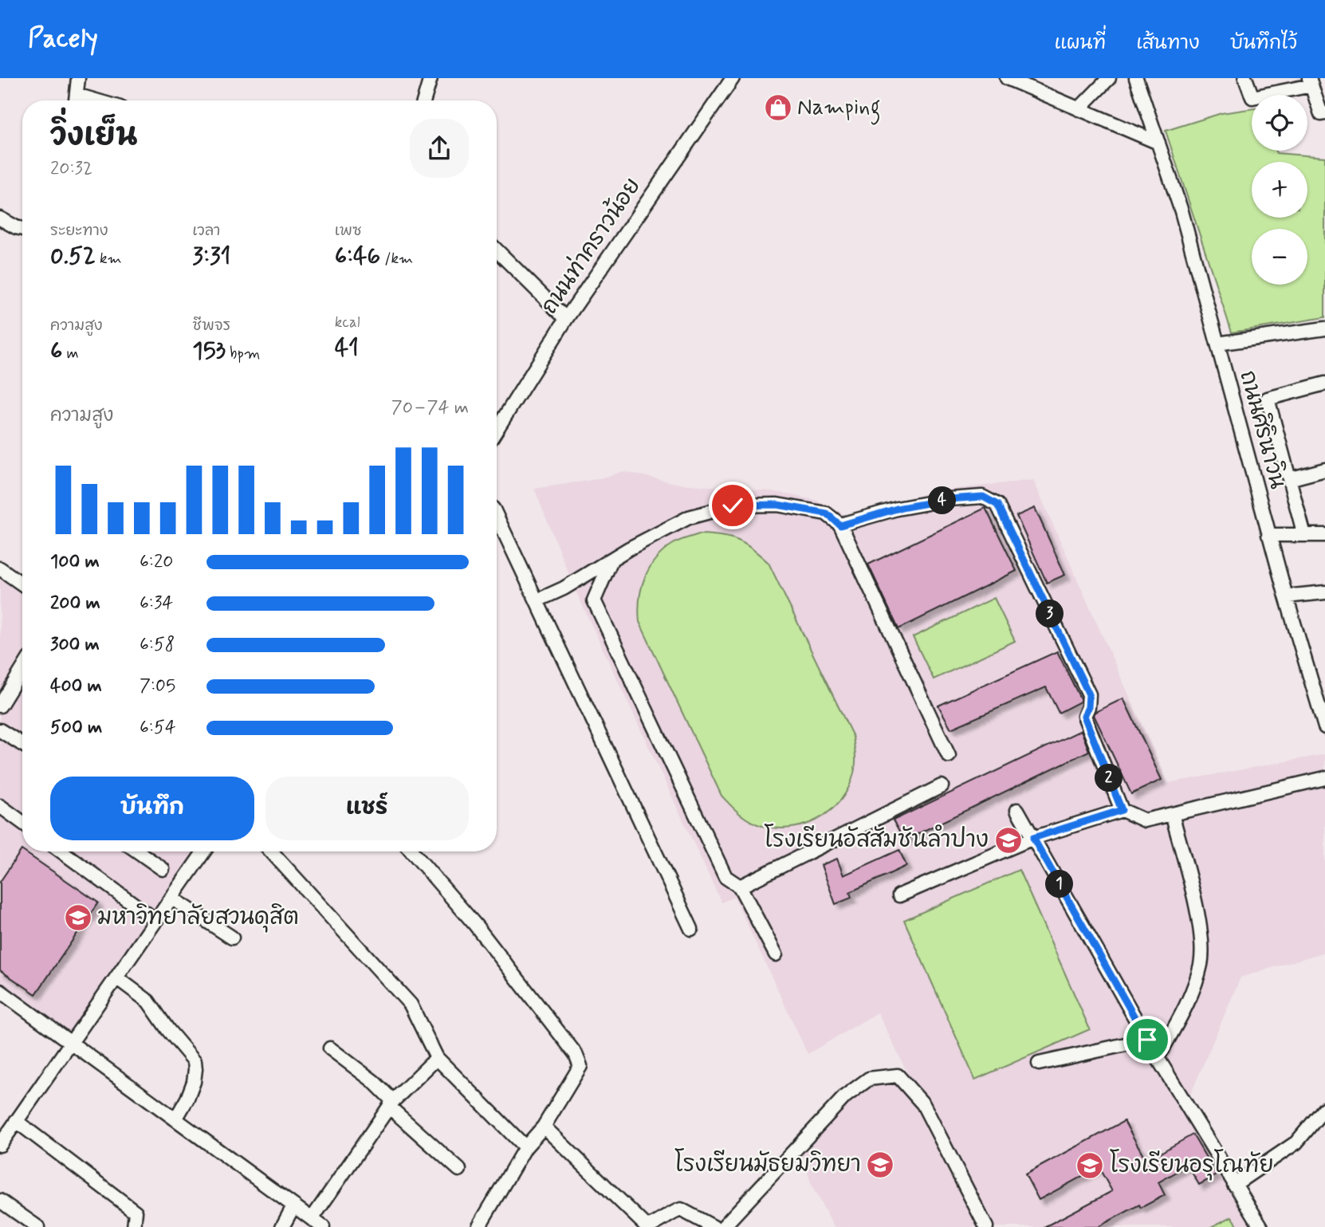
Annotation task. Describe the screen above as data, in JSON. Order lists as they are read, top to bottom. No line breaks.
{"streets":{"street":["ถนนท่าคราวน้อย","ถนนศิรินาวิน"]},"places":{"shop":["Namping"],"school or university":["โรงเรียนอัสสัมชันลำปาง","มหาวิทยาลัยสวนดุสิต","โรงเรียนมัธยมวิทยา","โรงเรียนอรุโณทัย"]},"page":{"header":"Pacely","nav":["แผนที่","เส้นทาง","บันทึกไว้"],"map_buttons":["+","−"],"heading":["วิ่งเย็น","20:32"],"stats":[["ระยะทาง","0.52 km"],["เวลา","3:31"],["เพซ","6:46 /km"],["ความสูง","6 m"],["ชีพจร","153 bpm"],["kcal","41"]],"chart":["ความสูง","70–74 m"],"pins":["4","3","2","1"],"list":[{"name":"100 m","note":"6:20"},{"name":"200 m","note":"6:34"},{"name":"300 m","note":"6:58"},{"name":"400 m","note":"7:05"},{"name":"500 m","note":"6:54"}],"buttons":["บันทึก","แชร์"]}}
